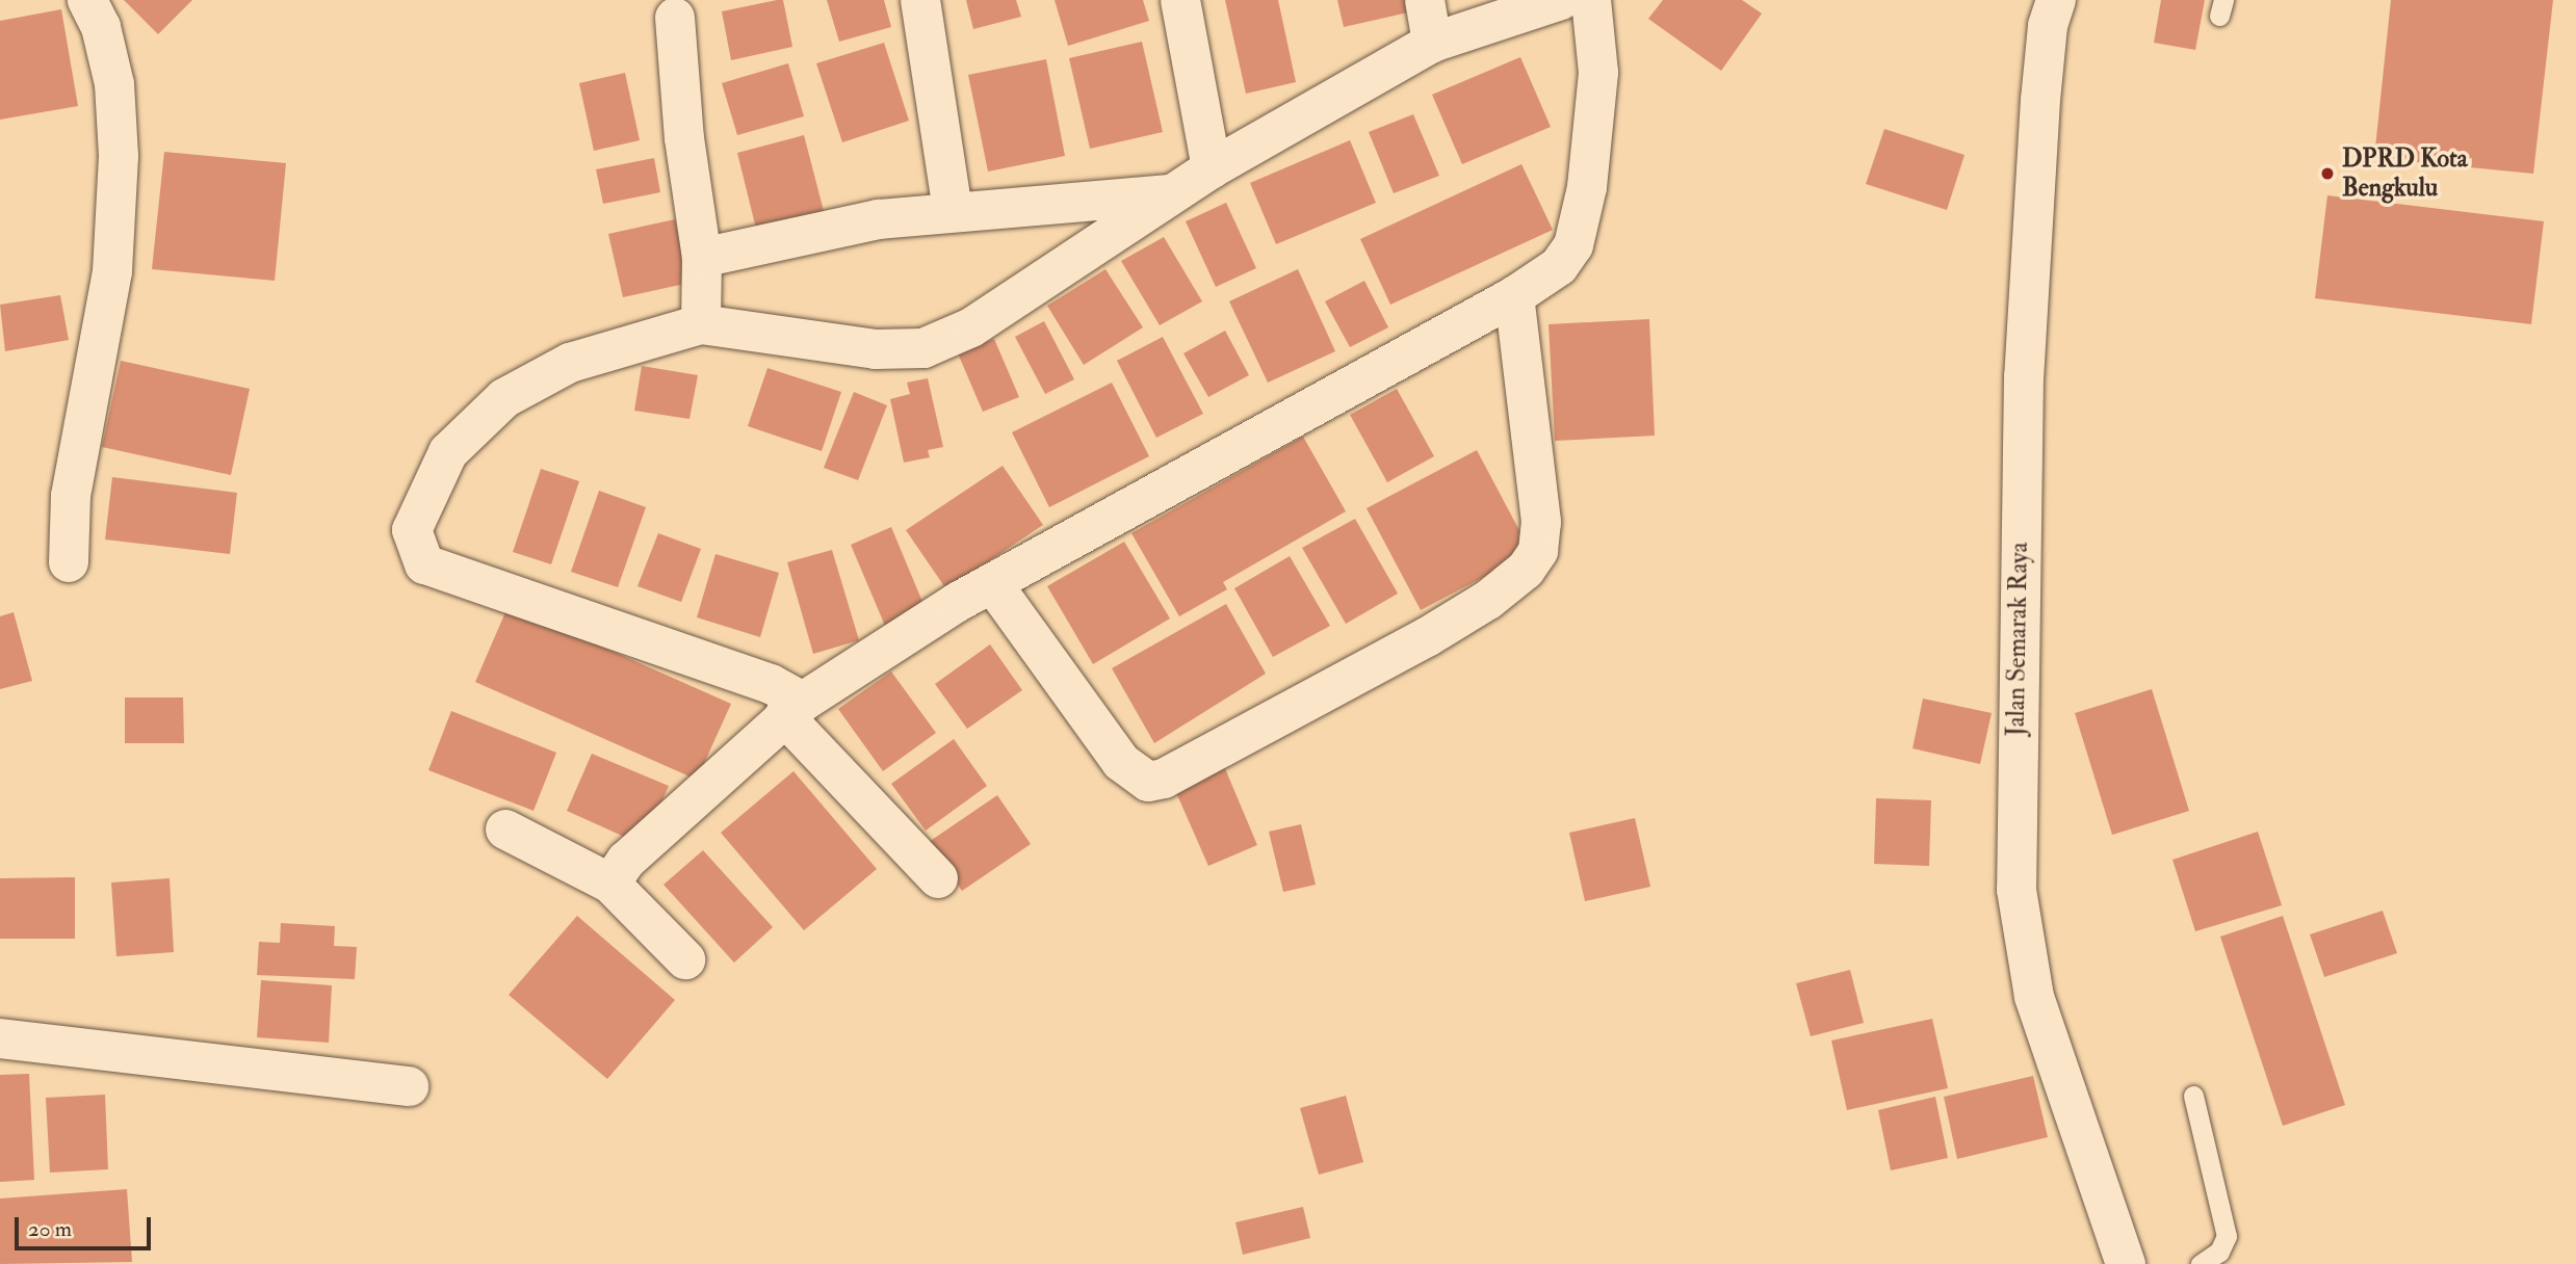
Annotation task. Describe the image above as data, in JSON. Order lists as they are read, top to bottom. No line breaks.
{"streets":{"street":["Jalan Semarak Raya"]},"places":["DPRD Kota Bengkulu"],"scale_bar":"20 m"}
